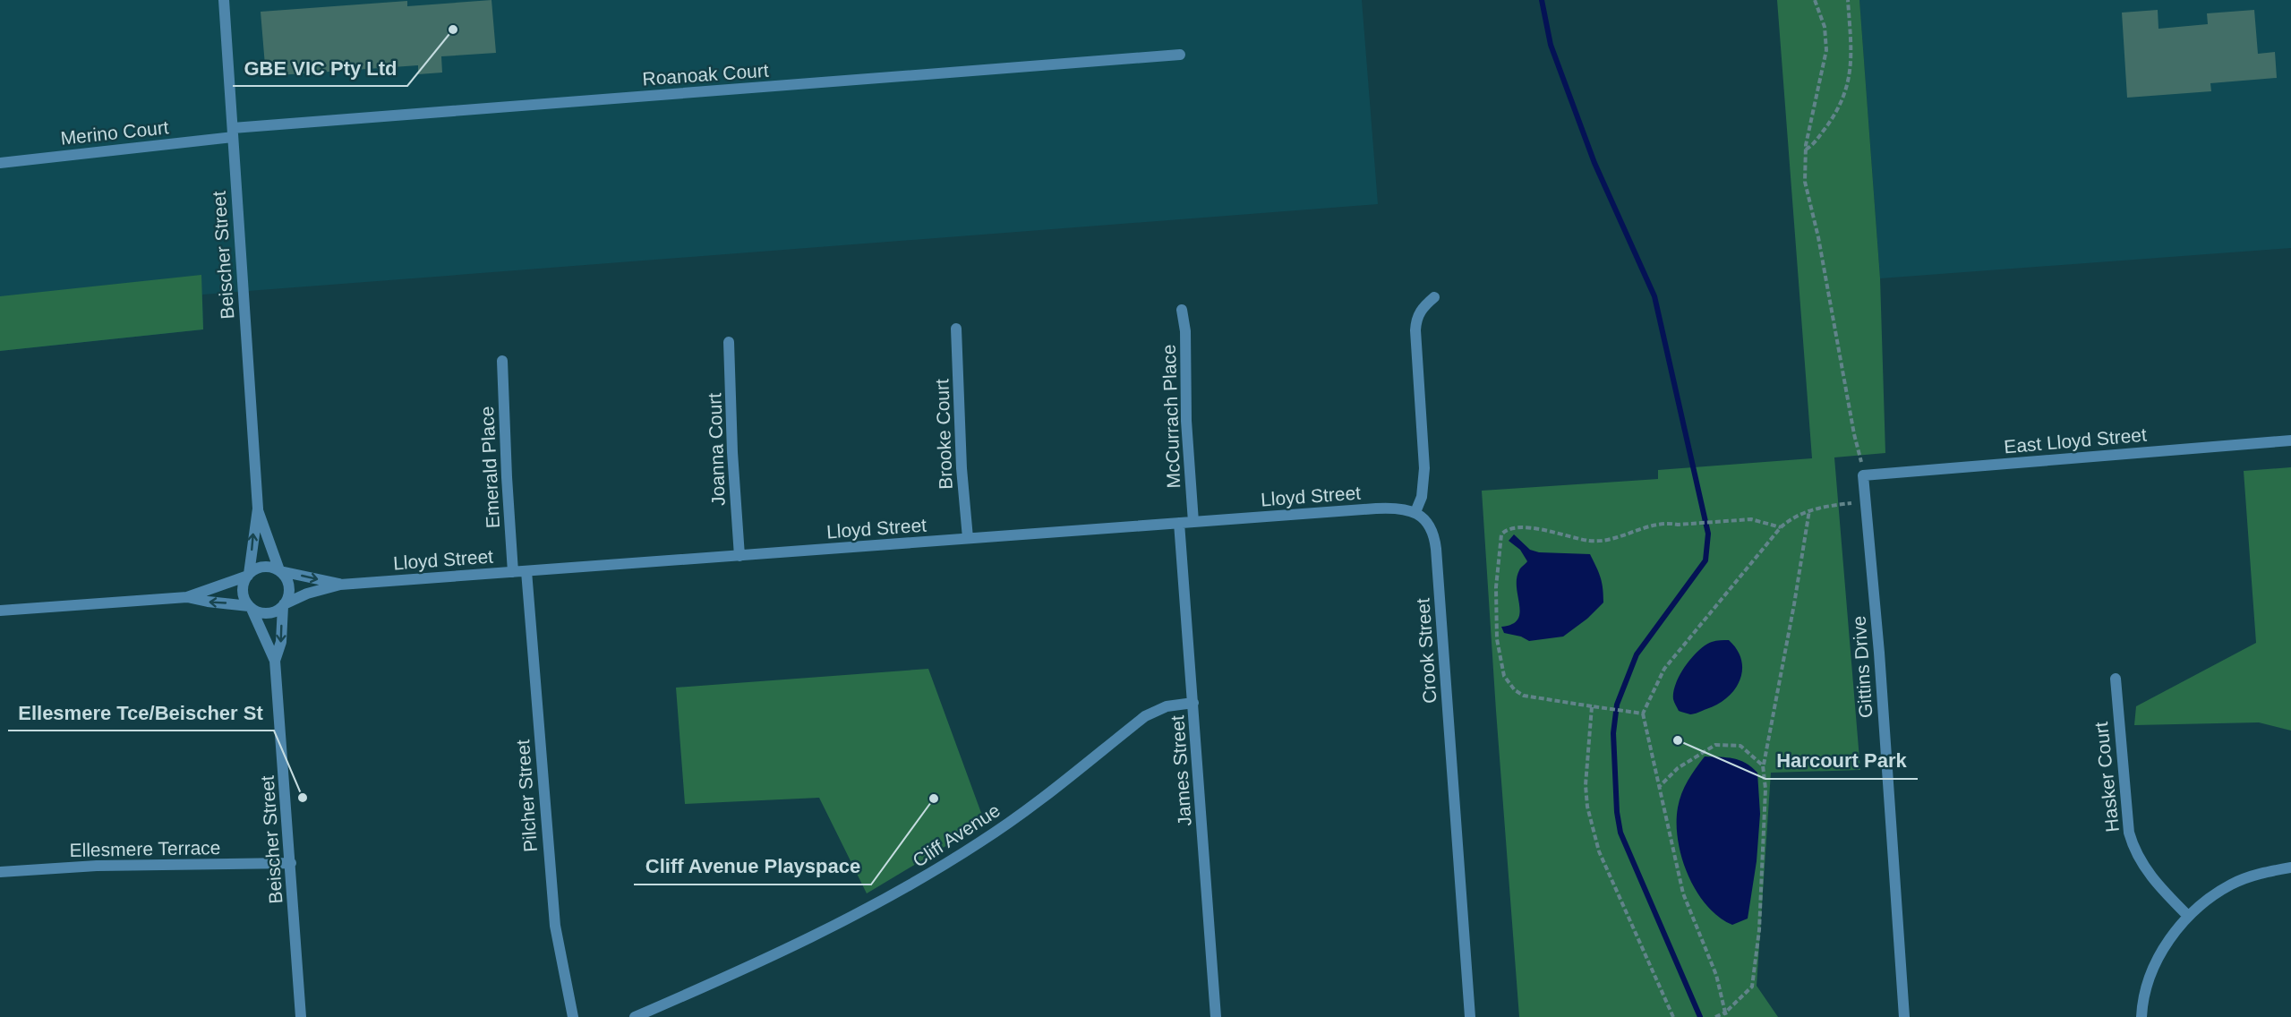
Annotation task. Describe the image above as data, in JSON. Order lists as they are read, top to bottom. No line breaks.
{"streets":{"street":["Roanoak Court","Merino Court","Beischer Street","McCurrach Place","Brooke Court","East Lloyd Street","Joanna Court","Emerald Place","Lloyd Street","Crook Street","Gittins Drive","James Street","Hasker Court","Pilcher Street","Cliff Avenue","Ellesmere Terrace"]},"crossings":[["Roanoak Court","Merino Court"],["Roanoak Court","Beischer Street"],["Merino Court","Beischer Street"],["Beischer Street","Lloyd Street"],["Beischer Street","Ellesmere Terrace"],["McCurrach Place","Lloyd Street"],["Brooke Court","Lloyd Street"],["East Lloyd Street","Gittins Drive"],["Joanna Court","Lloyd Street"],["Emerald Place","Lloyd Street"],["Lloyd Street","Crook Street"],["Lloyd Street","James Street"],["Lloyd Street","Pilcher Street"],["James Street","Cliff Avenue"]],"places":["GBE VIC Pty Ltd","Harcourt Park","Ellesmere Tce/Beischer St","Cliff Avenue Playspace"]}
